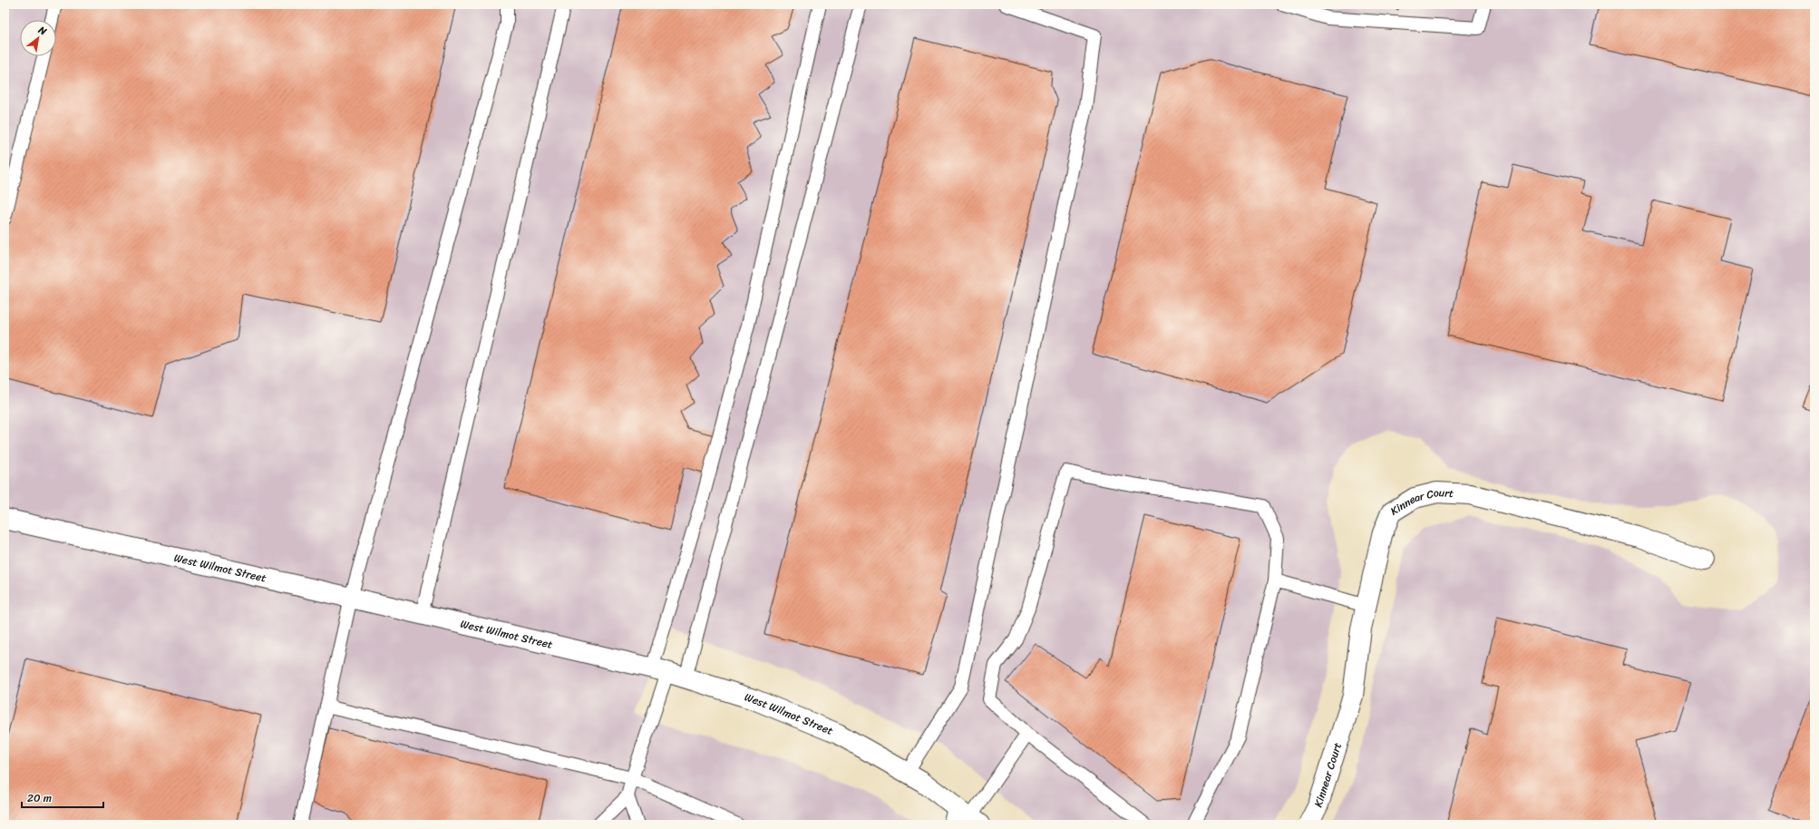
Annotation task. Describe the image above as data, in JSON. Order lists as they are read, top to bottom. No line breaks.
{"streets":{"street":["Kinnear Court","West Wilmot Street"]},"scale_bar":"20 m","north":"top right"}
